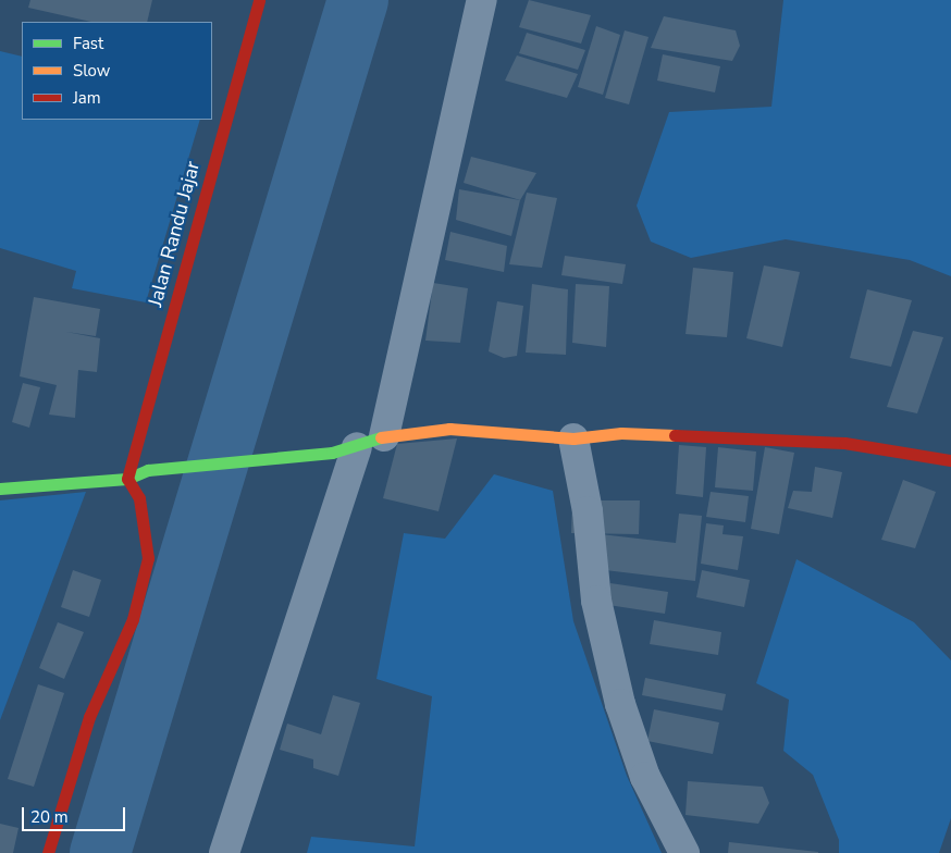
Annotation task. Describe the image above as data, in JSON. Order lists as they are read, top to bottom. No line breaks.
{"streets":{"street":["Jalan Randu Jajar"]},"legend":["Fast","Slow","Jam"],"scale_bar":"20 m"}
